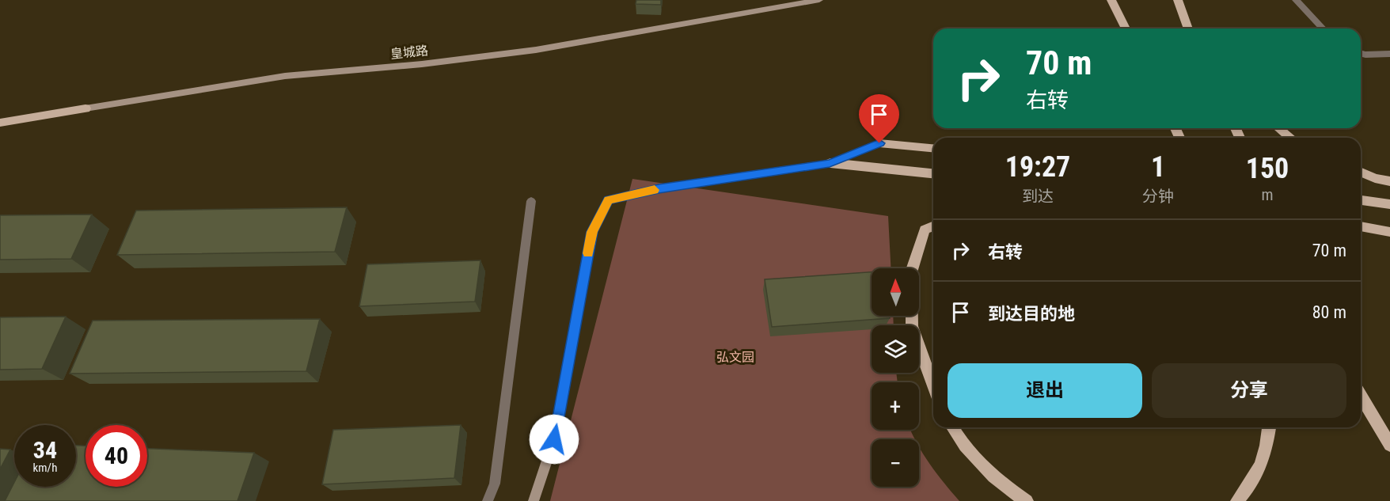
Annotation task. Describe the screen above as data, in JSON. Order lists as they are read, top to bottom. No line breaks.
{"streets":{"main road":["皇城路"]},"parks":["弘文园"],"north":"top","page":{"turn":["70 m","右转"],"eta":["19:27","到达","1","分钟","150","m"],"list":[{"name":"右转","value":"70 m"},{"name":"到达目的地","value":"80 m"}],"map_buttons":["+","−"],"buttons":["退出","分享"],"speed":"34 km/h","limit":"40"}}
